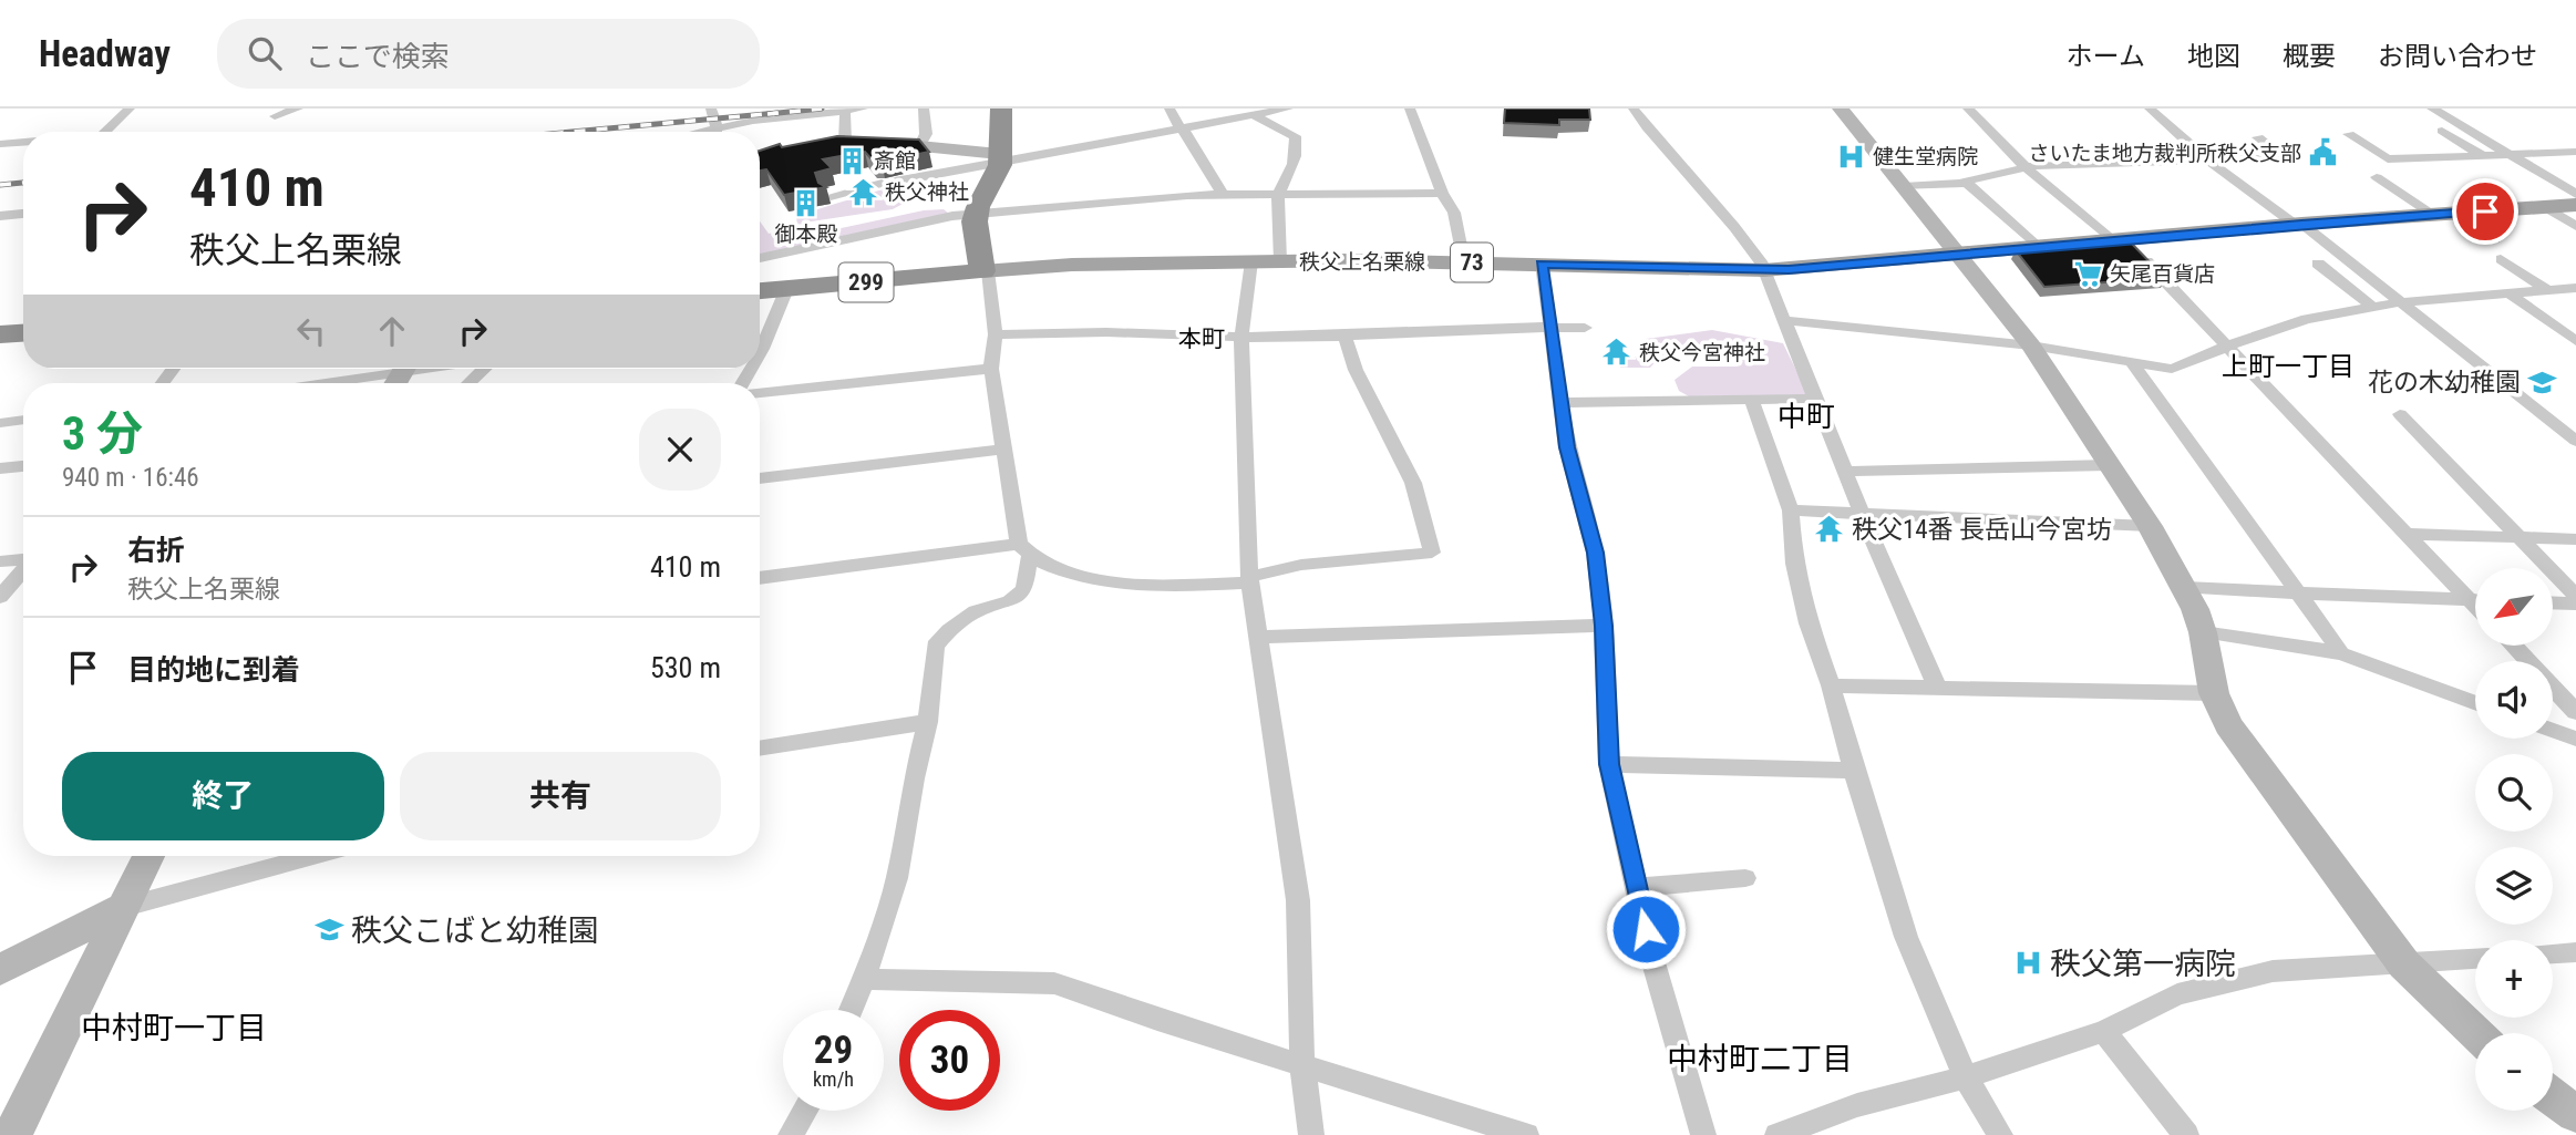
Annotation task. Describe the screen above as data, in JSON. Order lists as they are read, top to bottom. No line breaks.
{"streets":{"highway":["299"],"main road":["秩父上名栗線","73"]},"crossings":[["秩父上名栗線","299"]],"districts":["本町","上町一丁目","中町","中村町一丁目","中村町二丁目"],"places":{"public building":["さいたま地方裁判所秩父支部"],"hospital":["健生堂病院","秩父第一病院"],"building":["斎館","御本殿"],"temple":["秩父神社","秩父今宮神社","秩父14番 長岳山今宮坊"],"supermarket":["矢尾百貨店"],"school or university":["花の木幼稚園","秩父こばと幼稚園"]},"north":"bottom left","page":{"header":"Headway","search":"ここで検索","nav":["ホーム","地図","概要","お問い合わせ"],"turn":["410 m","秩父上名栗線"],"heading":["3 分","940 m · 16:46"],"list":[{"name":"右折","note":"秩父上名栗線","value":"410 m"},{"name":"目的地に到着","value":"530 m"}],"map_buttons":["+","−"],"buttons":["終了","共有"],"speed":"29 km/h","limit":"30"}}
